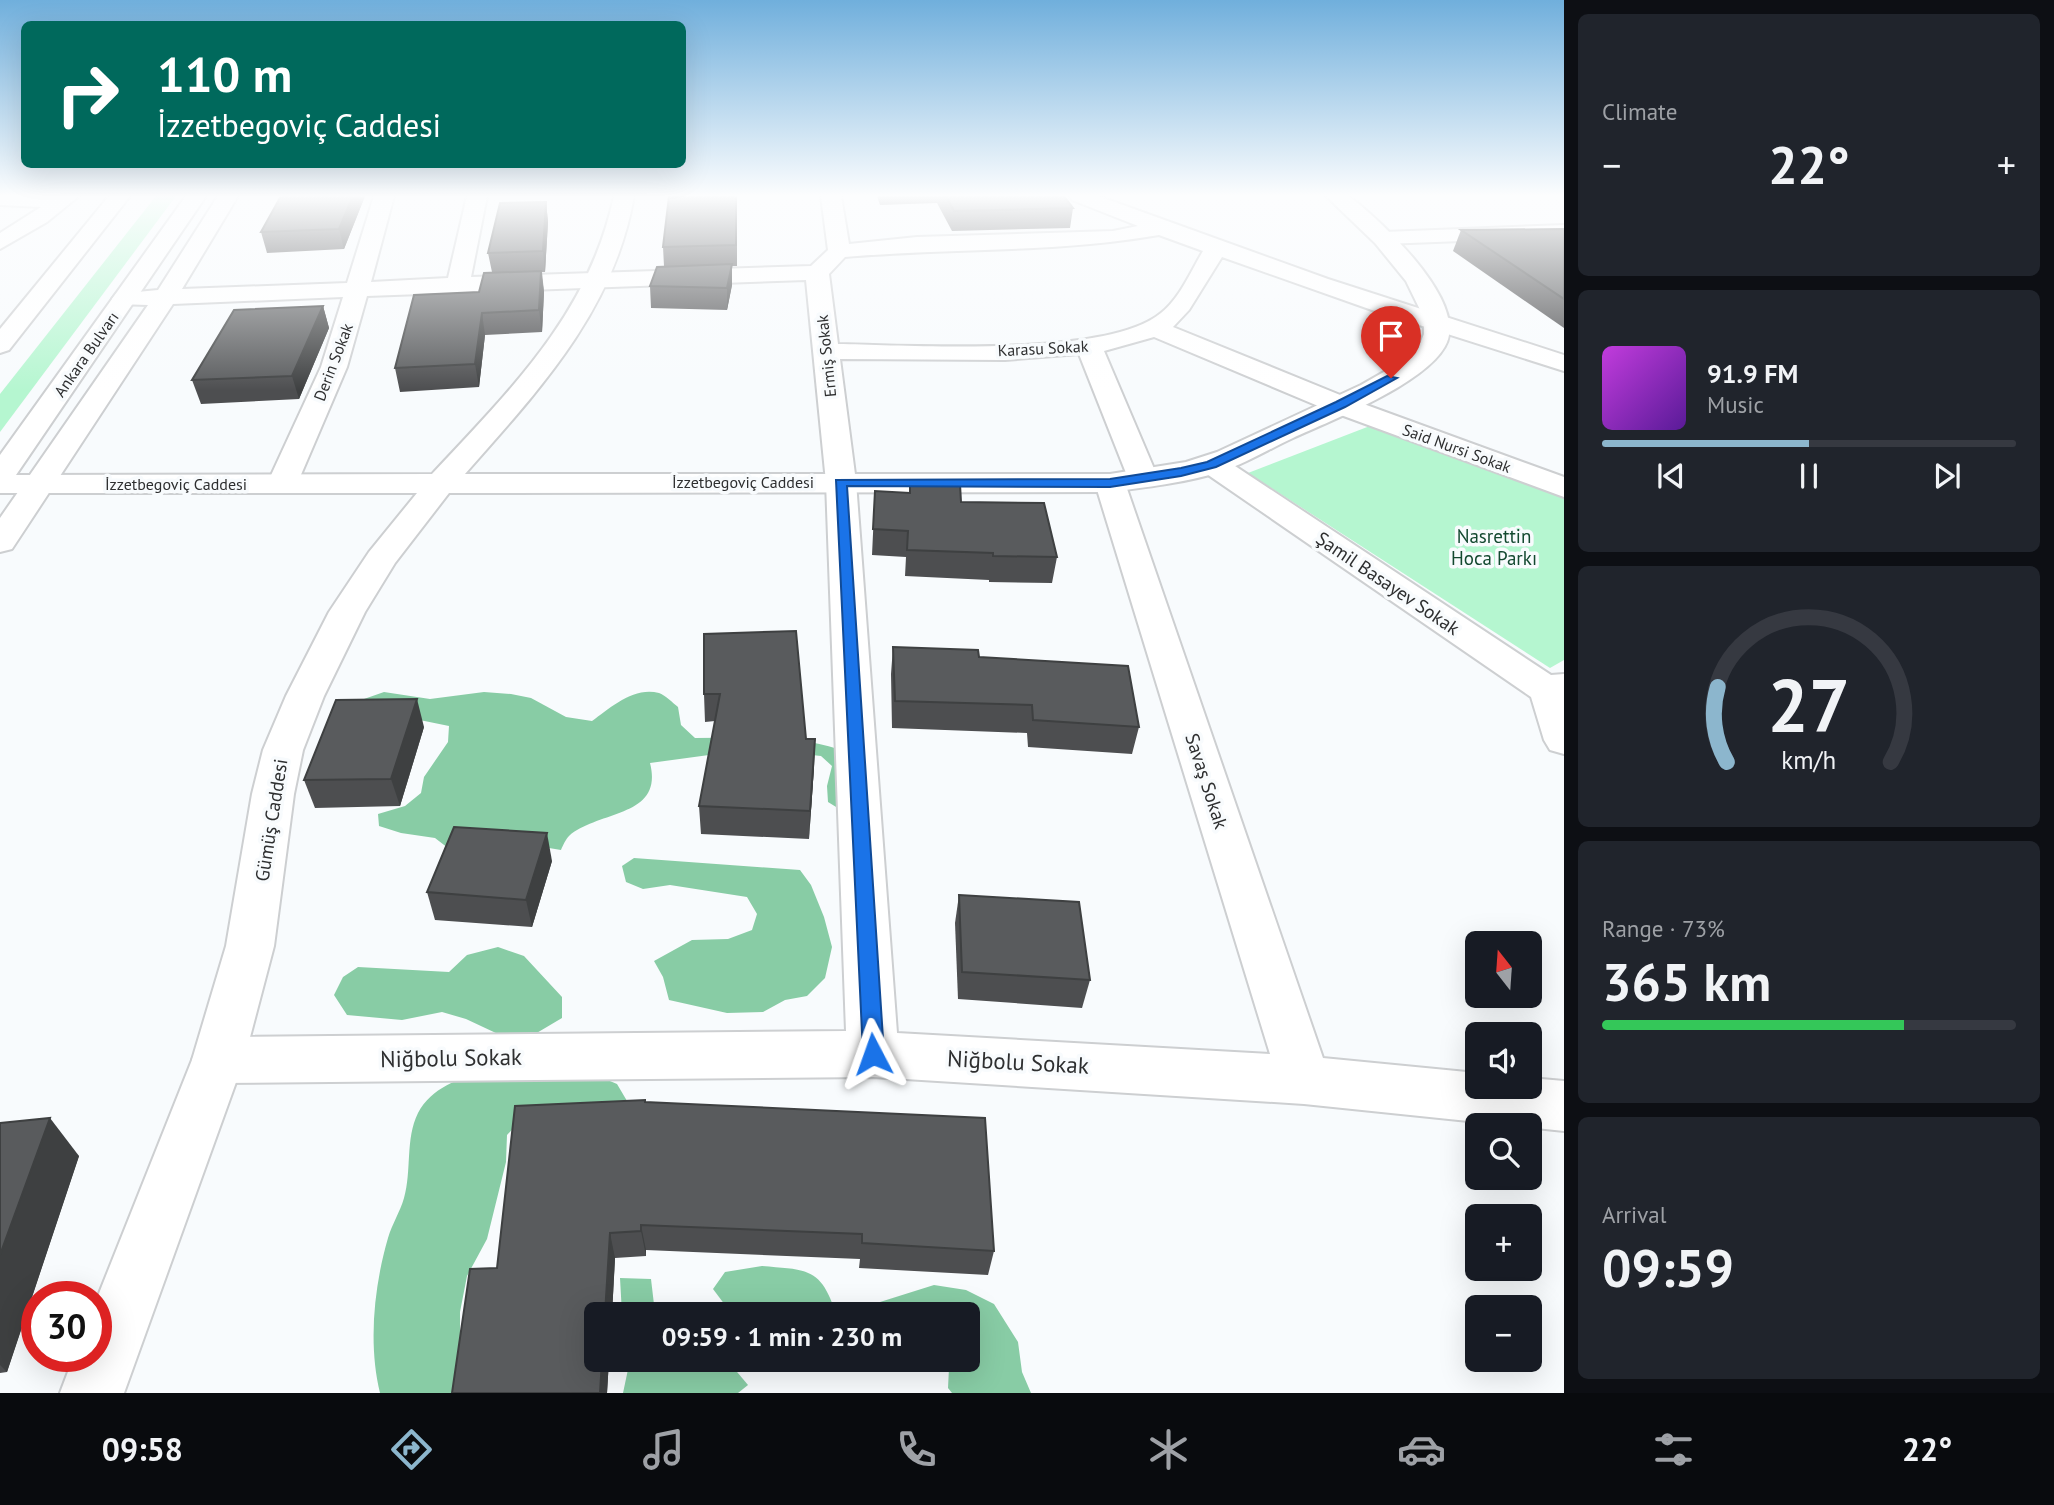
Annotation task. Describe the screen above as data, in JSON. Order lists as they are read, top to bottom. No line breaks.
{"streets":{"street":["Karasu Sokak","Ankara Bulvarı","Ermiş Sokak","Derin Sokak","Said Nursi Sokak","İzzetbegoviç Caddesi","Şamil Basayev Sokak","Savaş Sokak","Gümüş Caddesi","Niğbolu Sokak"]},"crossings":[["Karasu Sokak","Ermiş Sokak"],["Karasu Sokak","Said Nursi Sokak"],["Karasu Sokak","Savaş Sokak"],["Ermiş Sokak","İzzetbegoviç Caddesi"],["Ermiş Sokak","Niğbolu Sokak"],["Derin Sokak","İzzetbegoviç Caddesi"],["Said Nursi Sokak","İzzetbegoviç Caddesi"],["İzzetbegoviç Caddesi","Şamil Basayev Sokak"],["İzzetbegoviç Caddesi","Savaş Sokak"],["İzzetbegoviç Caddesi","Gümüş Caddesi"],["Savaş Sokak","Niğbolu Sokak"],["Gümüş Caddesi","Niğbolu Sokak"]],"parks":["Nasrettin Hoca Parkı"],"north":"top","page":{"tile":["Climate",["Range · 73%","365 km"],["Arrival","09:59"]],"turn":["110 m","İzzetbegoviç Caddesi"],"heat":["−","22°","+"],"song":["91.9 FM","Music"],"map_buttons":["+","−"],"limit":"30","trip":"09:59 · 1 min · 230 m","tabs":["09:58","22°"],"gauge":["27","km/h"]}}
